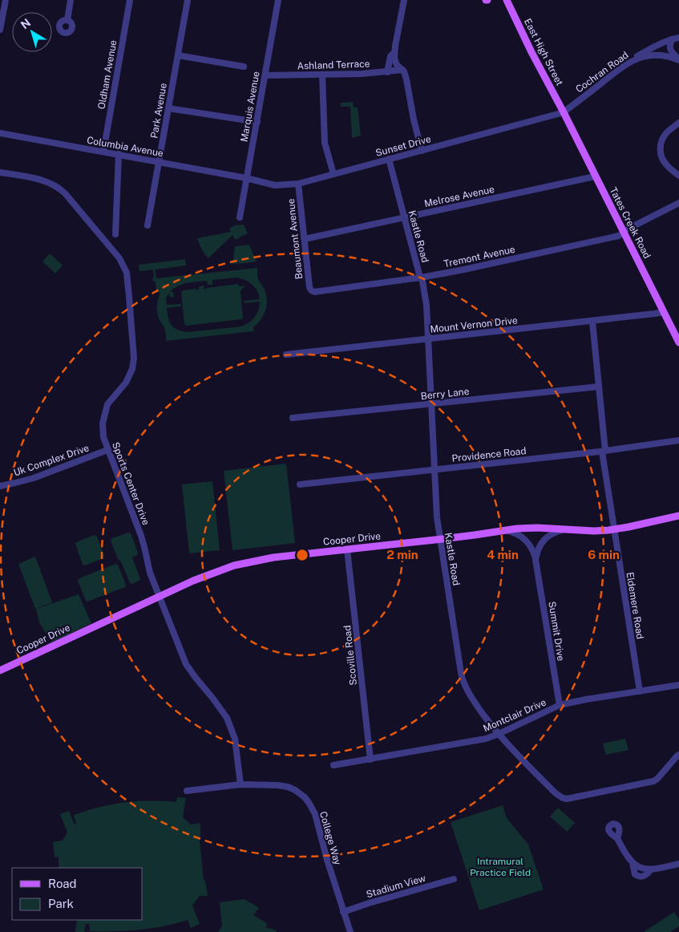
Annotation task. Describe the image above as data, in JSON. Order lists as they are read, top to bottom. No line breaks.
{"streets":{"main road":["East High Street","Tates Creek Road","Cooper Drive"],"street":["Ashland Terrace","Cochran Road","Oldham Avenue","Marquis Avenue","Park Avenue","Sunset Drive","Columbia Avenue","Melrose Avenue","Kastle Road","Beaumont Avenue","Tremont Avenue","Mount Vernon Drive","Berry Lane","Providence Road","Uk Complex Drive","Sports Center Drive","Eldemere Road","Summit Drive","Scoville Road","Montclair Drive","College Way","Stadium View"]},"crossings":[["East High Street","Cochran Road"],["East High Street","Sunset Drive"],["East High Street","Tates Creek Road"],["Ashland Terrace","Marquis Avenue"],["Cochran Road","Sunset Drive"],["Cochran Road","Tates Creek Road"],["Oldham Avenue","Columbia Avenue"],["Marquis Avenue","Sunset Drive"],["Marquis Avenue","Columbia Avenue"],["Park Avenue","Columbia Avenue"],["Sunset Drive","Columbia Avenue"],["Sunset Drive","Tates Creek Road"],["Sunset Drive","Kastle Road"],["Sunset Drive","Beaumont Avenue"],["Melrose Avenue","Tates Creek Road"],["Melrose Avenue","Kastle Road"],["Melrose Avenue","Beaumont Avenue"],["Tates Creek Road","Tremont Avenue"],["Tates Creek Road","Mount Vernon Drive"],["Kastle Road","Tremont Avenue"],["Kastle Road","Mount Vernon Drive"],["Kastle Road","Berry Lane"],["Kastle Road","Providence Road"],["Kastle Road","Cooper Drive"],["Kastle Road","Montclair Drive"],["Beaumont Avenue","Tremont Avenue"],["Mount Vernon Drive","Eldemere Road"],["Berry Lane","Eldemere Road"],["Providence Road","Eldemere Road"],["Uk Complex Drive","Sports Center Drive"],["Sports Center Drive","Cooper Drive"],["Sports Center Drive","College Way"],["Cooper Drive","Eldemere Road"],["Cooper Drive","Summit Drive"],["Cooper Drive","Scoville Road"],["Eldemere Road","Montclair Drive"],["Summit Drive","Montclair Drive"],["Scoville Road","Montclair Drive"],["College Way","Stadium View"]],"parks":["Intramural Practice Field"],"legend":["Road","Park"],"north":"top left","rings":["2 min","4 min","6 min"]}
